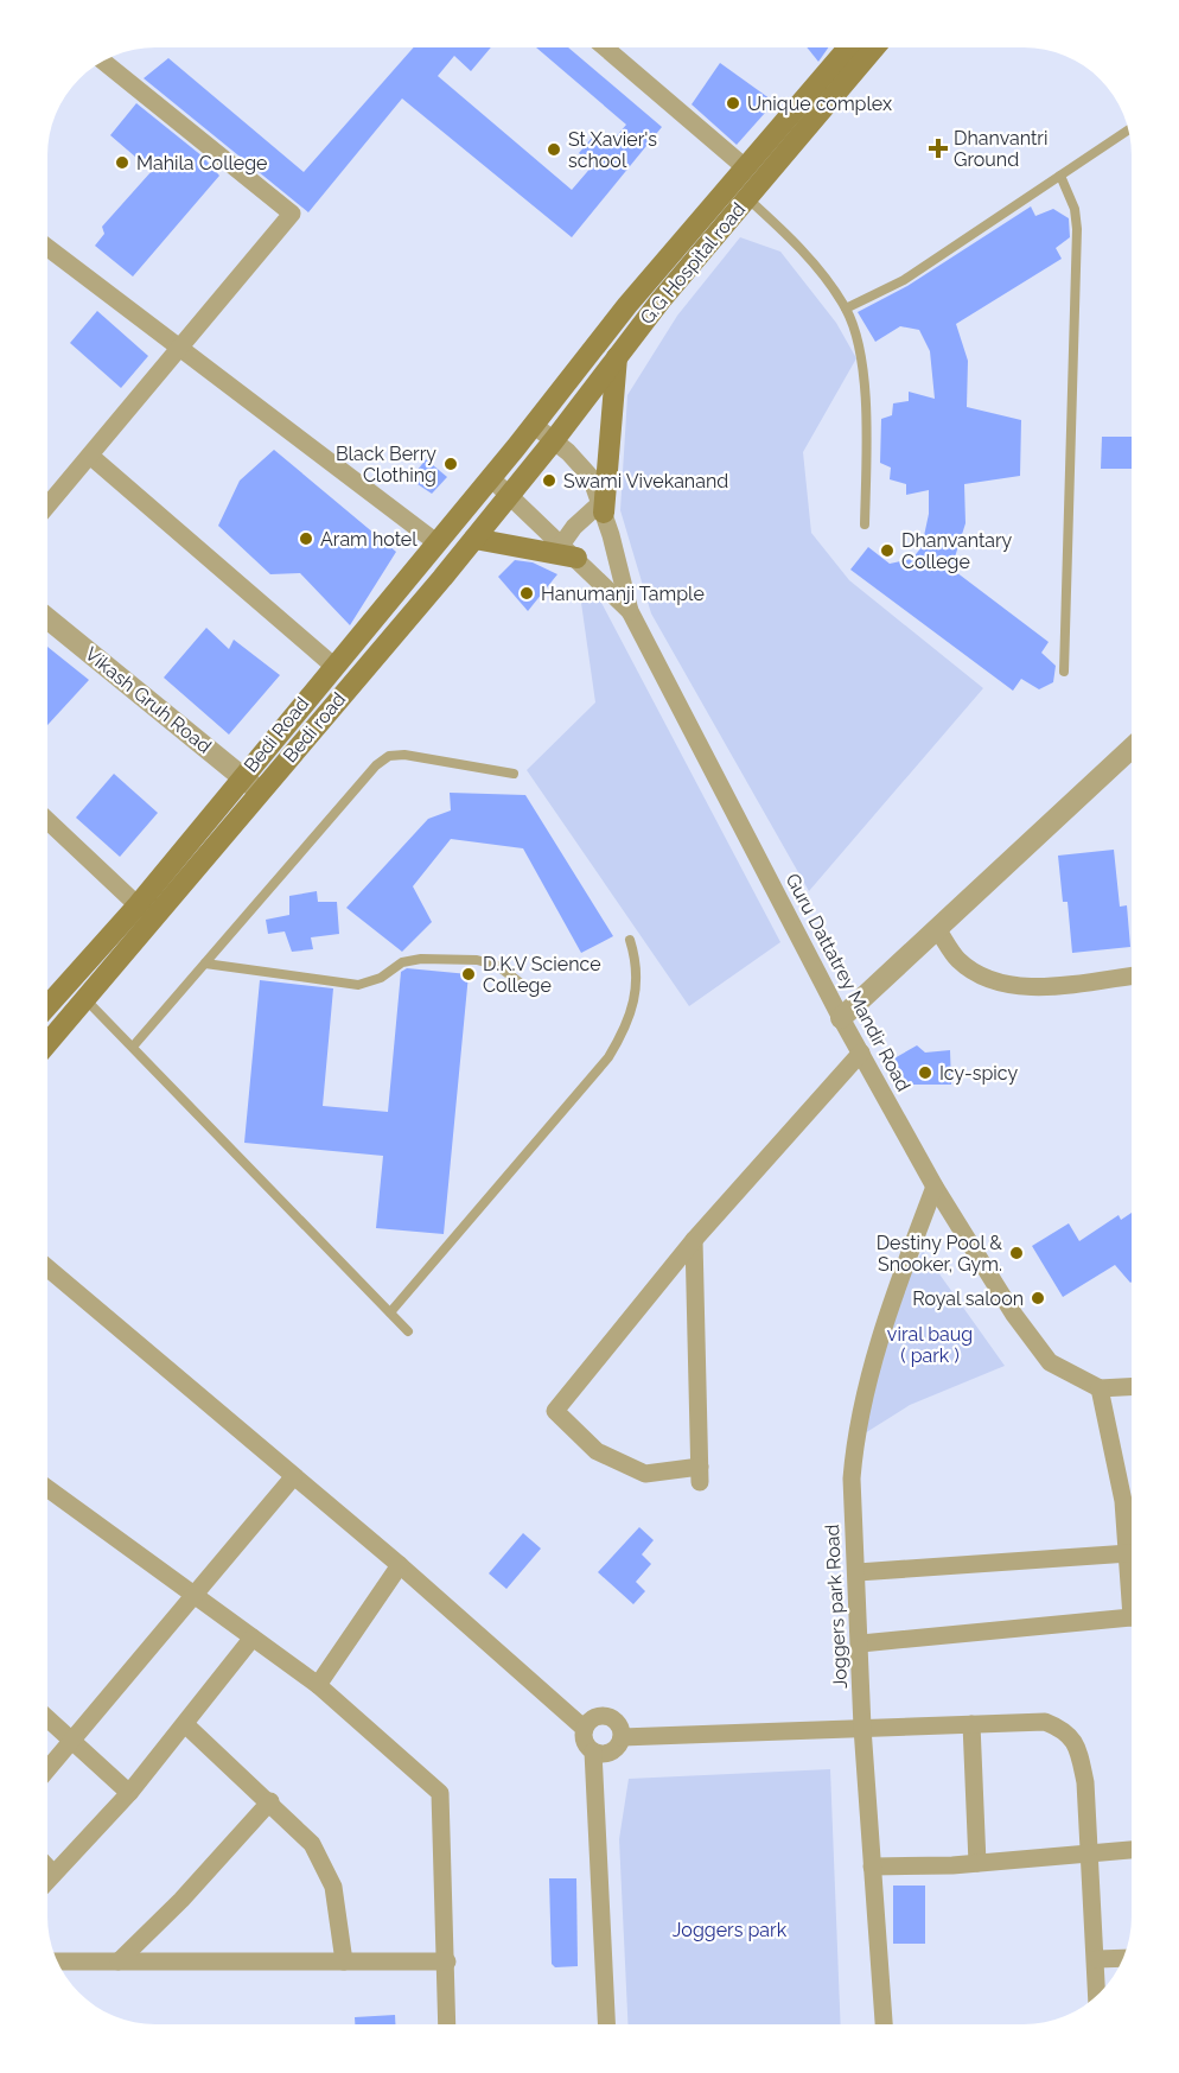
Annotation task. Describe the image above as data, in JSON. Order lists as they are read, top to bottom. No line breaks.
{"streets":{"main road":["G.G Hospital road","Bedi road","Bedi Road"],"street":["Vikash Gruh Road","Guru Dattatrey Mandir Road","Joggers park Road"]},"crossings":[["G.G Hospital road","Bedi road"],["G.G Hospital road","Bedi Road"],["G.G Hospital road","Guru Dattatrey Mandir Road"],["Vikash Gruh Road","Bedi road"],["Vikash Gruh Road","Bedi Road"],["Bedi road","Guru Dattatrey Mandir Road"],["Bedi Road","Guru Dattatrey Mandir Road"],["Guru Dattatrey Mandir Road","Joggers park Road"]],"parks":["viral baug ( park )","Joggers park"],"places":{"other":["Unique complex","St Xavier's school","Mahila College","Black Berry Clothing","Swami Vivekanand","Aram hotel","Dhanvantary College","Hanumanji Tample","D.K.V Science College","Icy-spicy","Destiny Pool & Snooker, Gym.","Royal saloon"],"health":["Dhanvantri Ground"]}}
